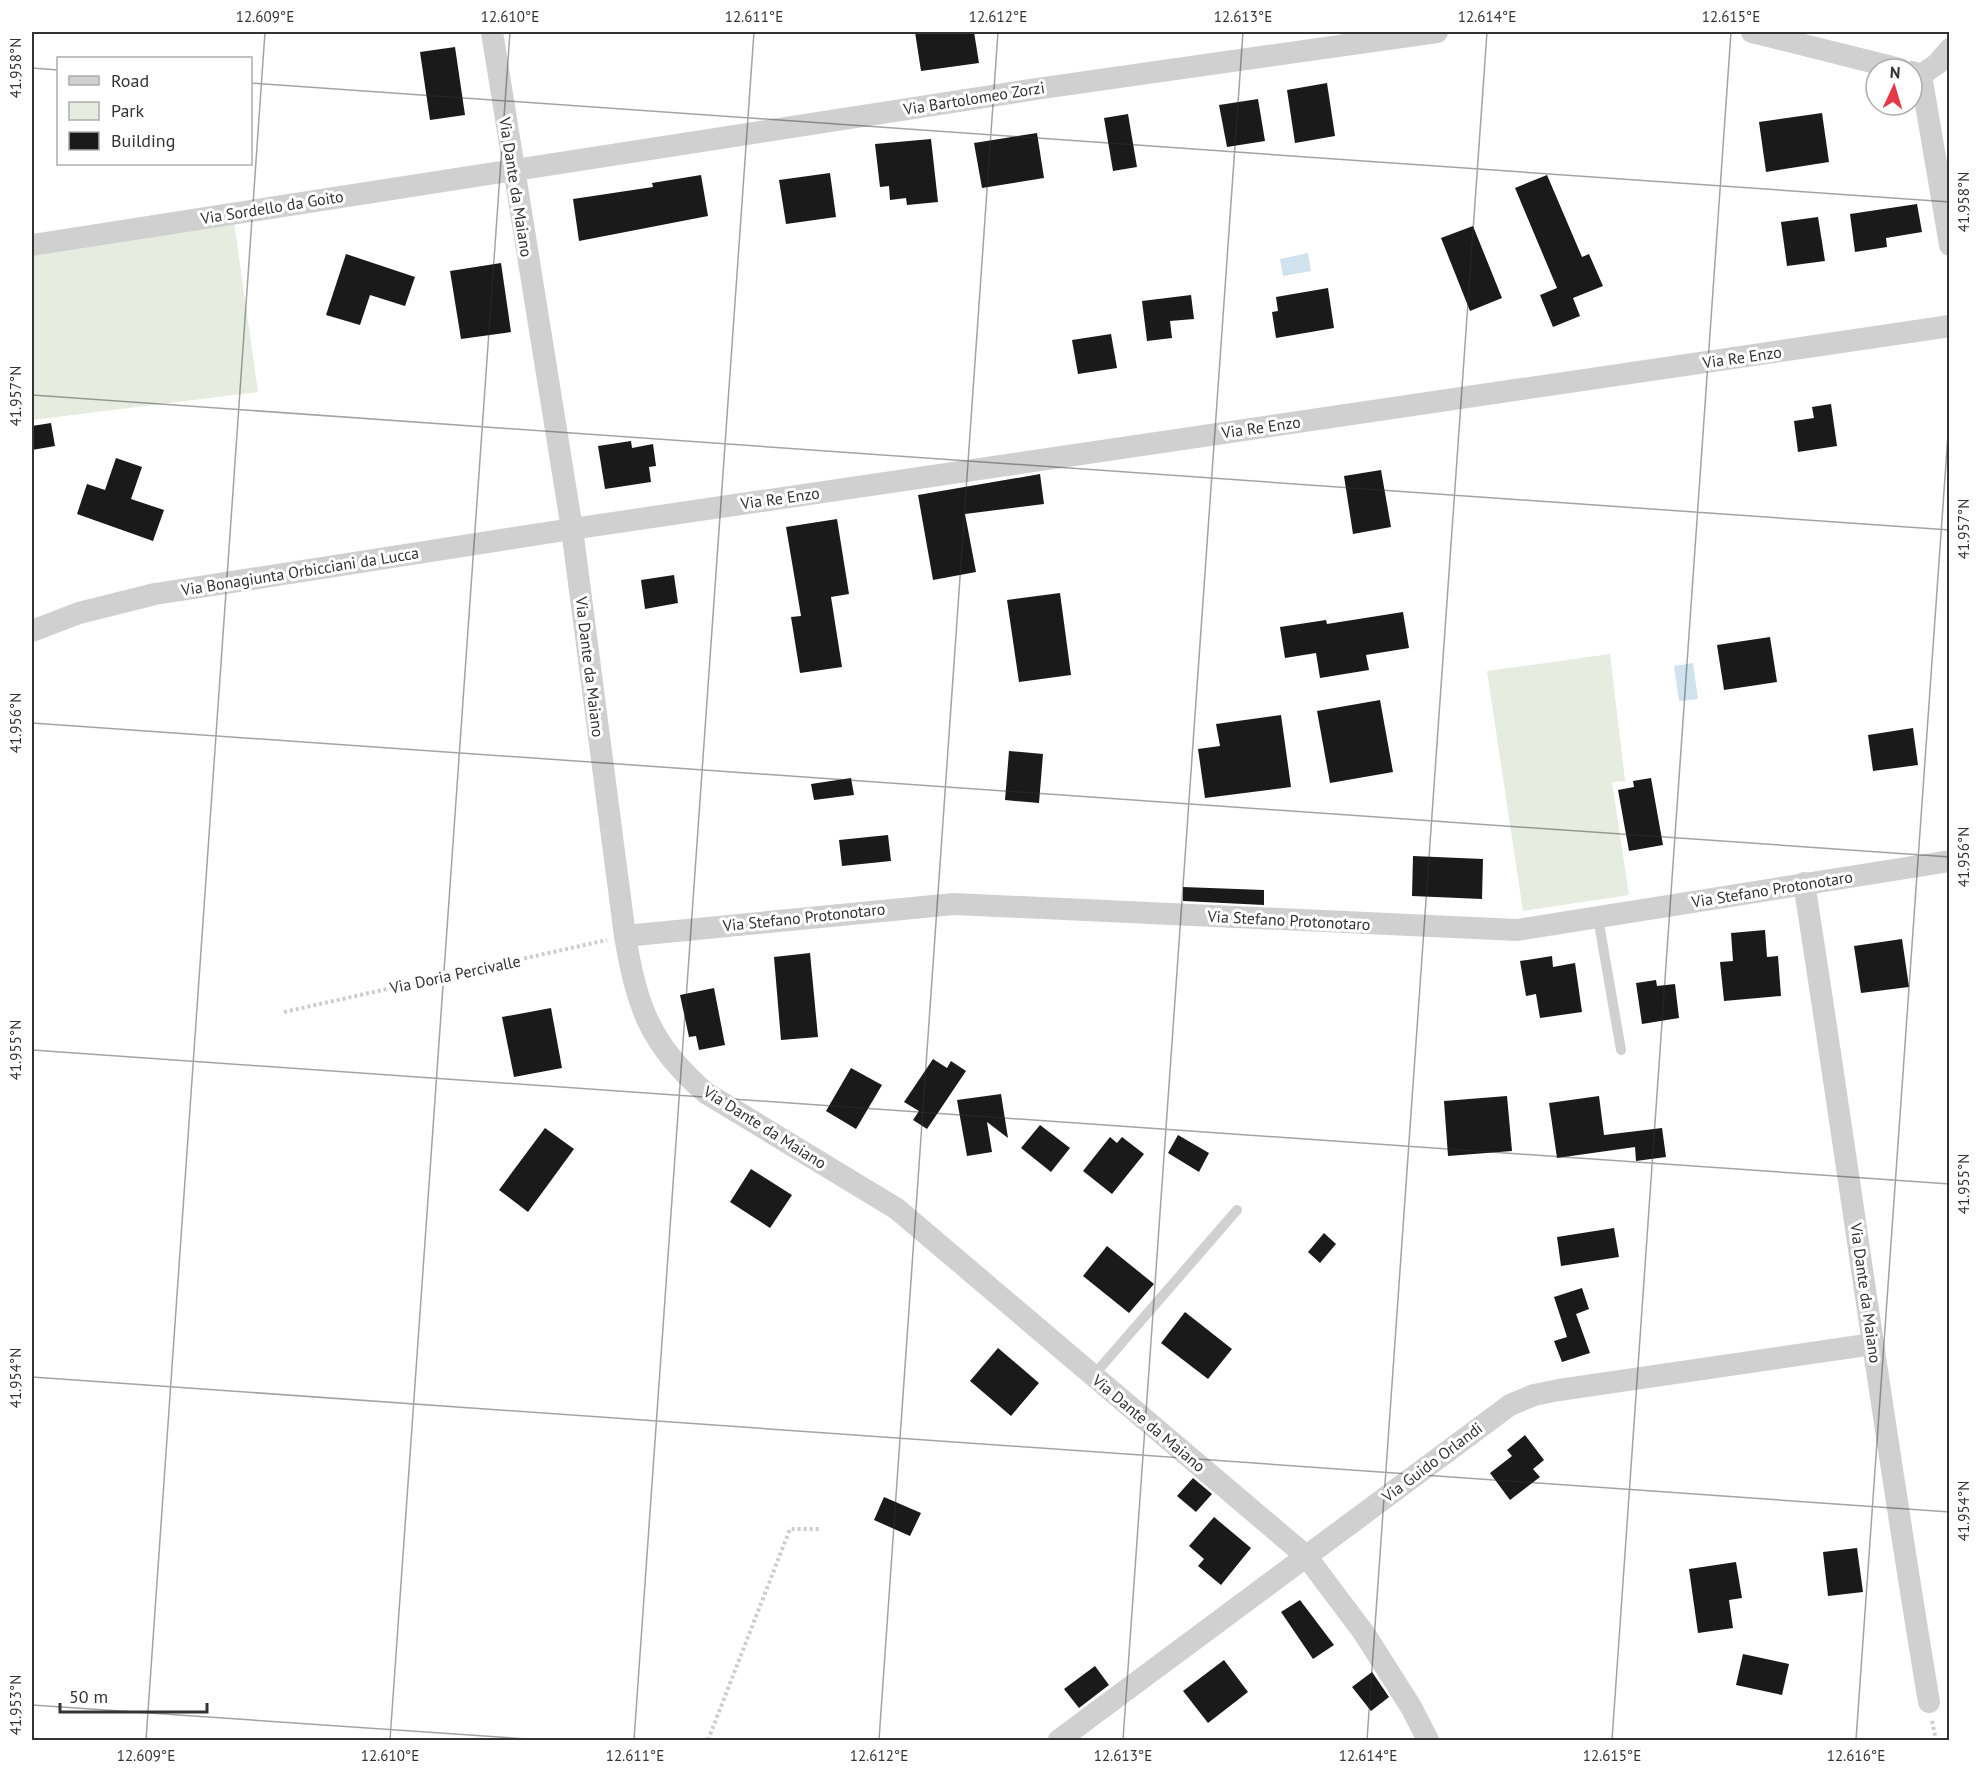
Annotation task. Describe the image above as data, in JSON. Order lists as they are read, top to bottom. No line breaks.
{"streets":{"street":["Via Bartolomeo Zorzi","Via Dante da Maiano","Via Sordello da Goito","Via Re Enzo","Via Bonagiunta Orbicciani da Lucca","Via Stefano Protonotaro","Via Guido Orlandi"],"path":["Via Doria Percivalle"]},"crossings":[["Via Bartolomeo Zorzi","Via Dante da Maiano"],["Via Bartolomeo Zorzi","Via Sordello da Goito"],["Via Dante da Maiano","Via Sordello da Goito"],["Via Dante da Maiano","Via Re Enzo"],["Via Dante da Maiano","Via Bonagiunta Orbicciani da Lucca"],["Via Dante da Maiano","Via Stefano Protonotaro"],["Via Dante da Maiano","Via Doria Percivalle"],["Via Dante da Maiano","Via Guido Orlandi"],["Via Re Enzo","Via Bonagiunta Orbicciani da Lucca"],["Via Stefano Protonotaro","Via Doria Percivalle"]],"legend":["Road","Park","Building"],"scale_bar":"50 m","north":"top","coordinates":["12.609°E","12.610°E","12.611°E","12.612°E","12.613°E","12.614°E","12.615°E","41.958°N","41.957°N","41.956°N","41.955°N","41.954°N","41.953°N","12.616°E"]}
